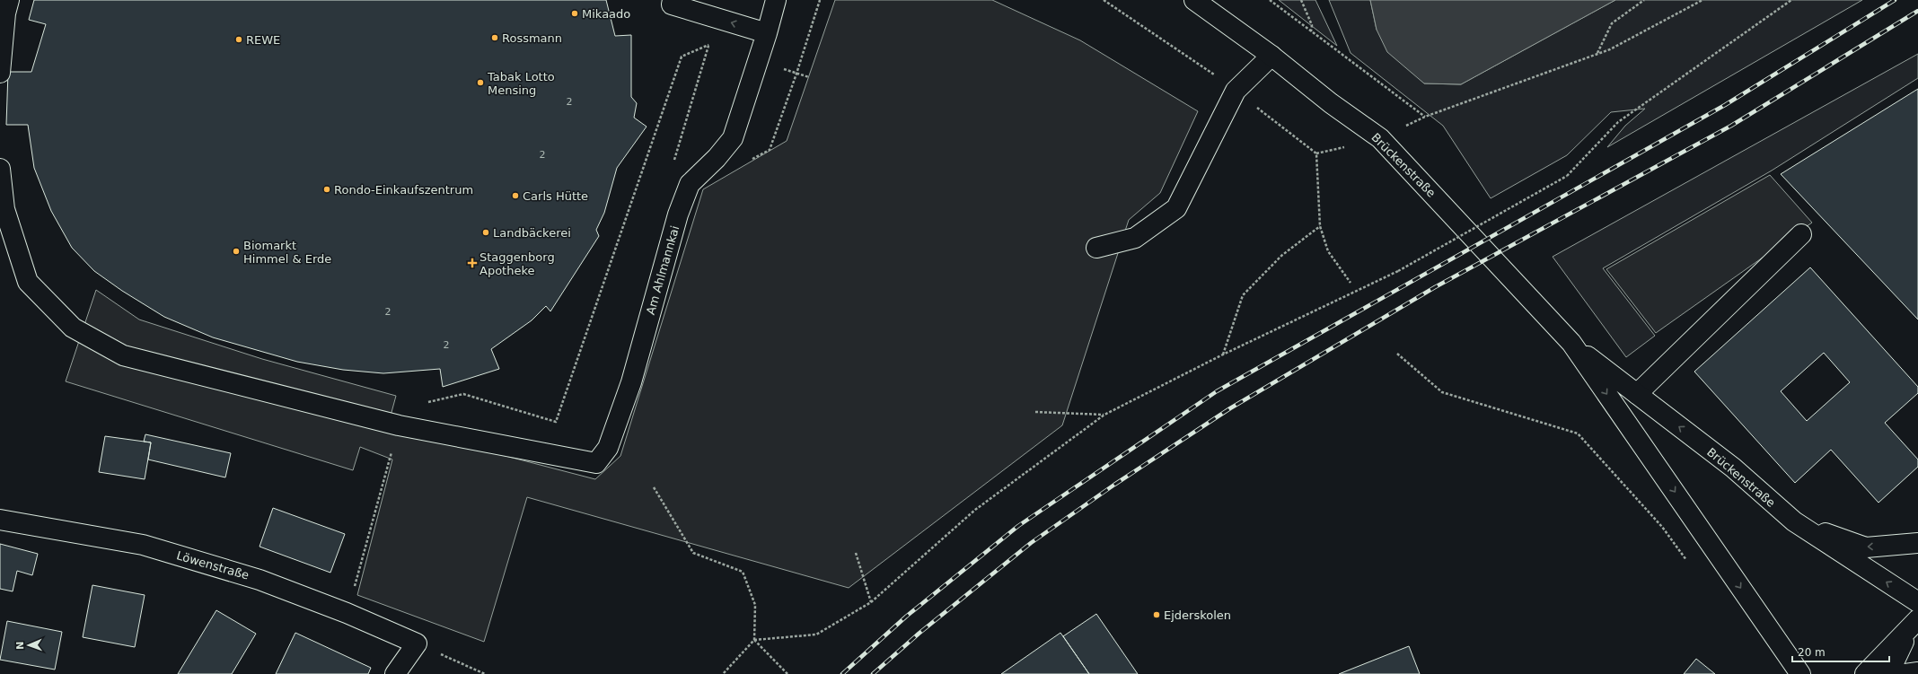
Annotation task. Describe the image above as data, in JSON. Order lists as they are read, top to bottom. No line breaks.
{"streets":{"main road":["Brückenstraße","Am Ahlmannkai","Löwenstraße"]},"places":{"other":["Mikaado","Rossmann","REWE","Tabak Lotto Mensing","Rondo-Einkaufszentrum","Carls Hütte","Landbäckerei","Biomarkt Himmel & Erde","Ejderskolen"],"health":["Staggenborg Apotheke"]},"house_numbers":["2","2","2","2"],"scale_bar":"20 m","north":"left"}
